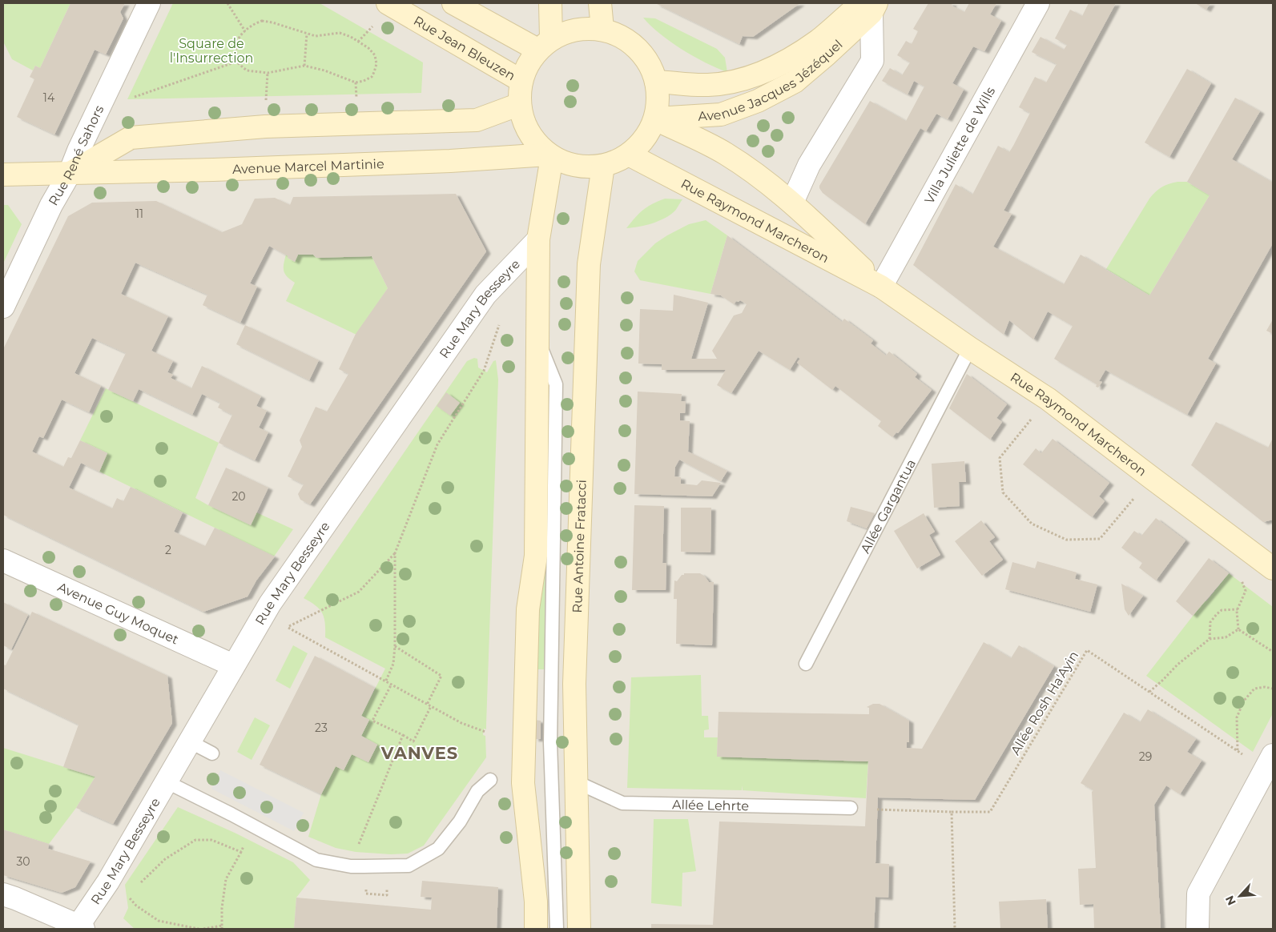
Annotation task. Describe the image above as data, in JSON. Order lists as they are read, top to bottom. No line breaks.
{"streets":{"main road":["Rue Jean Bleuzen","Avenue Jacques Jézéquel","Avenue Marcel Martinie","Rue Raymond Marcheron","Rue Antoine Fratacci"],"street":["Villa Juliette de Wills","Rue René Sahors","Rue Mary Besseyre","Avenue Guy Moquet"],"lane":["Allée Gargantua","Allée Lehrte"],"path":["Allée Rosh Ha'Ayin"]},"crossings":[["Rue Jean Bleuzen","Avenue Jacques Jézéquel"],["Rue Jean Bleuzen","Avenue Marcel Martinie"],["Rue Jean Bleuzen","Rue Raymond Marcheron"],["Rue Jean Bleuzen","Rue Antoine Fratacci"],["Avenue Jacques Jézéquel","Avenue Marcel Martinie"],["Avenue Jacques Jézéquel","Rue Raymond Marcheron"],["Avenue Jacques Jézéquel","Rue Antoine Fratacci"],["Villa Juliette de Wills","Rue Raymond Marcheron"],["Rue René Sahors","Avenue Marcel Martinie"],["Avenue Marcel Martinie","Rue Raymond Marcheron"],["Avenue Marcel Martinie","Rue Antoine Fratacci"],["Rue Raymond Marcheron","Allée Gargantua"],["Rue Raymond Marcheron","Rue Antoine Fratacci"],["Rue Mary Besseyre","Rue Antoine Fratacci"],["Rue Mary Besseyre","Avenue Guy Moquet"],["Rue Antoine Fratacci","Allée Lehrte"]],"districts":["VANVES"],"parks":["Square de l'Insurrection"],"house_numbers":["14","11","20","2","23","29","30"],"north":"bottom left"}
